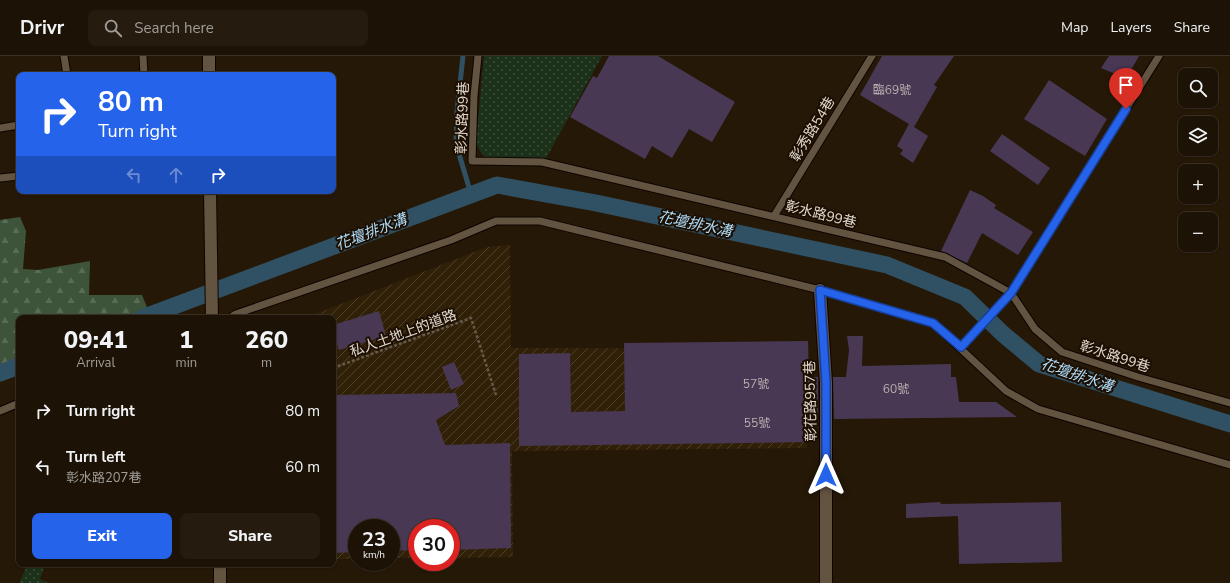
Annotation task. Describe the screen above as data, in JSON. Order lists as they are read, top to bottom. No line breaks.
{"streets":{"street":["彰花路957巷"],"lane":["彰水路99巷","彰秀路54巷"],"path":["私人土地上的道路"]},"crossings":[["彰水路99巷","彰秀路54巷"]],"water":["花壇排水溝"],"house_numbers":["臨69號","57號","60號","55號"],"page":{"header":"Drivr","search":"Search here","nav":["Map","Layers","Share"],"map_buttons":["+","−"],"turn":["80 m","Turn right"],"eta":["09:41","Arrival","1","min","260","m"],"list":[{"name":"Turn right","value":"80 m"},{"name":"Turn left","note":"彰水路207巷","value":"60 m"}],"buttons":["Exit","Share"],"speed":"23 km/h","limit":"30"}}
